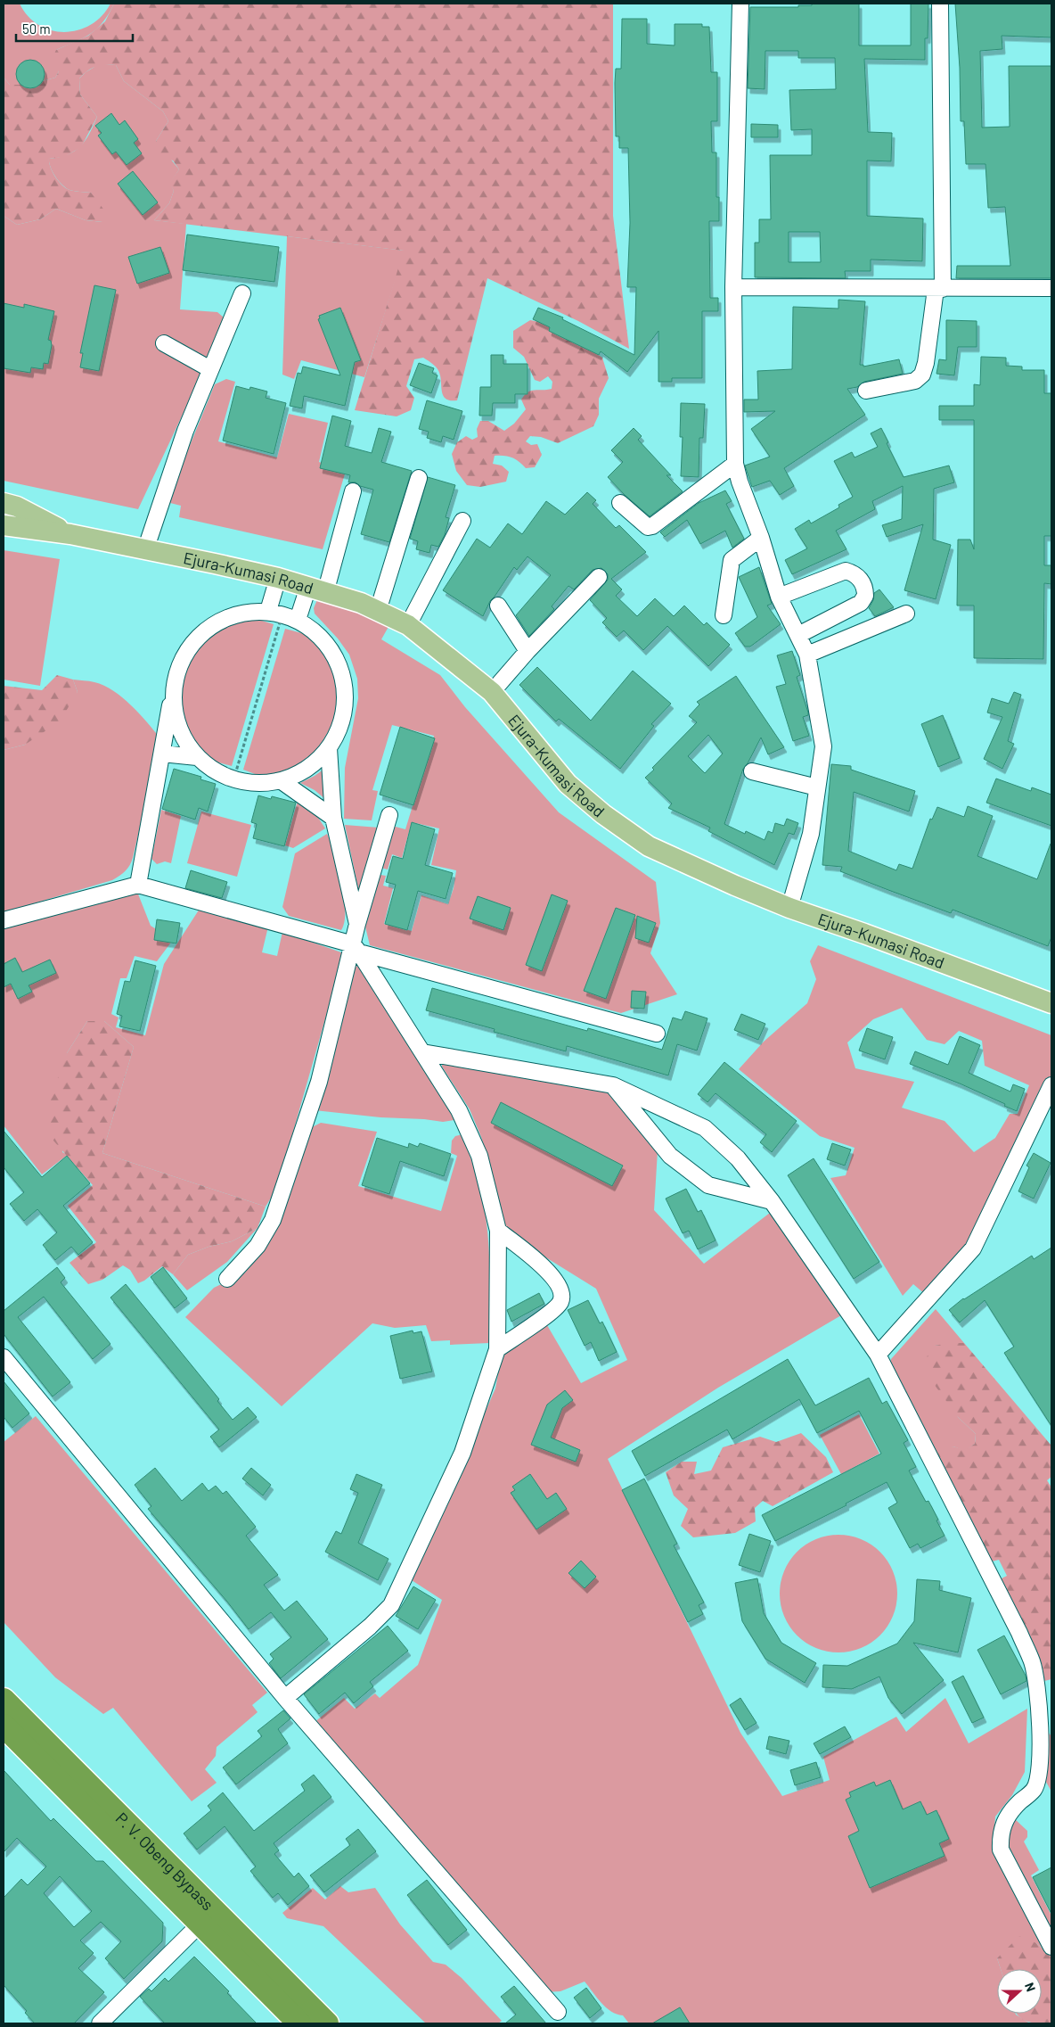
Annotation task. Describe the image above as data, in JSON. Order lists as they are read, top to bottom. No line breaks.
{"streets":{"highway":["P. V. Obeng Bypass"],"main road":["Ejura-Kumasi Road"]},"scale_bar":"50 m","north":"right"}
